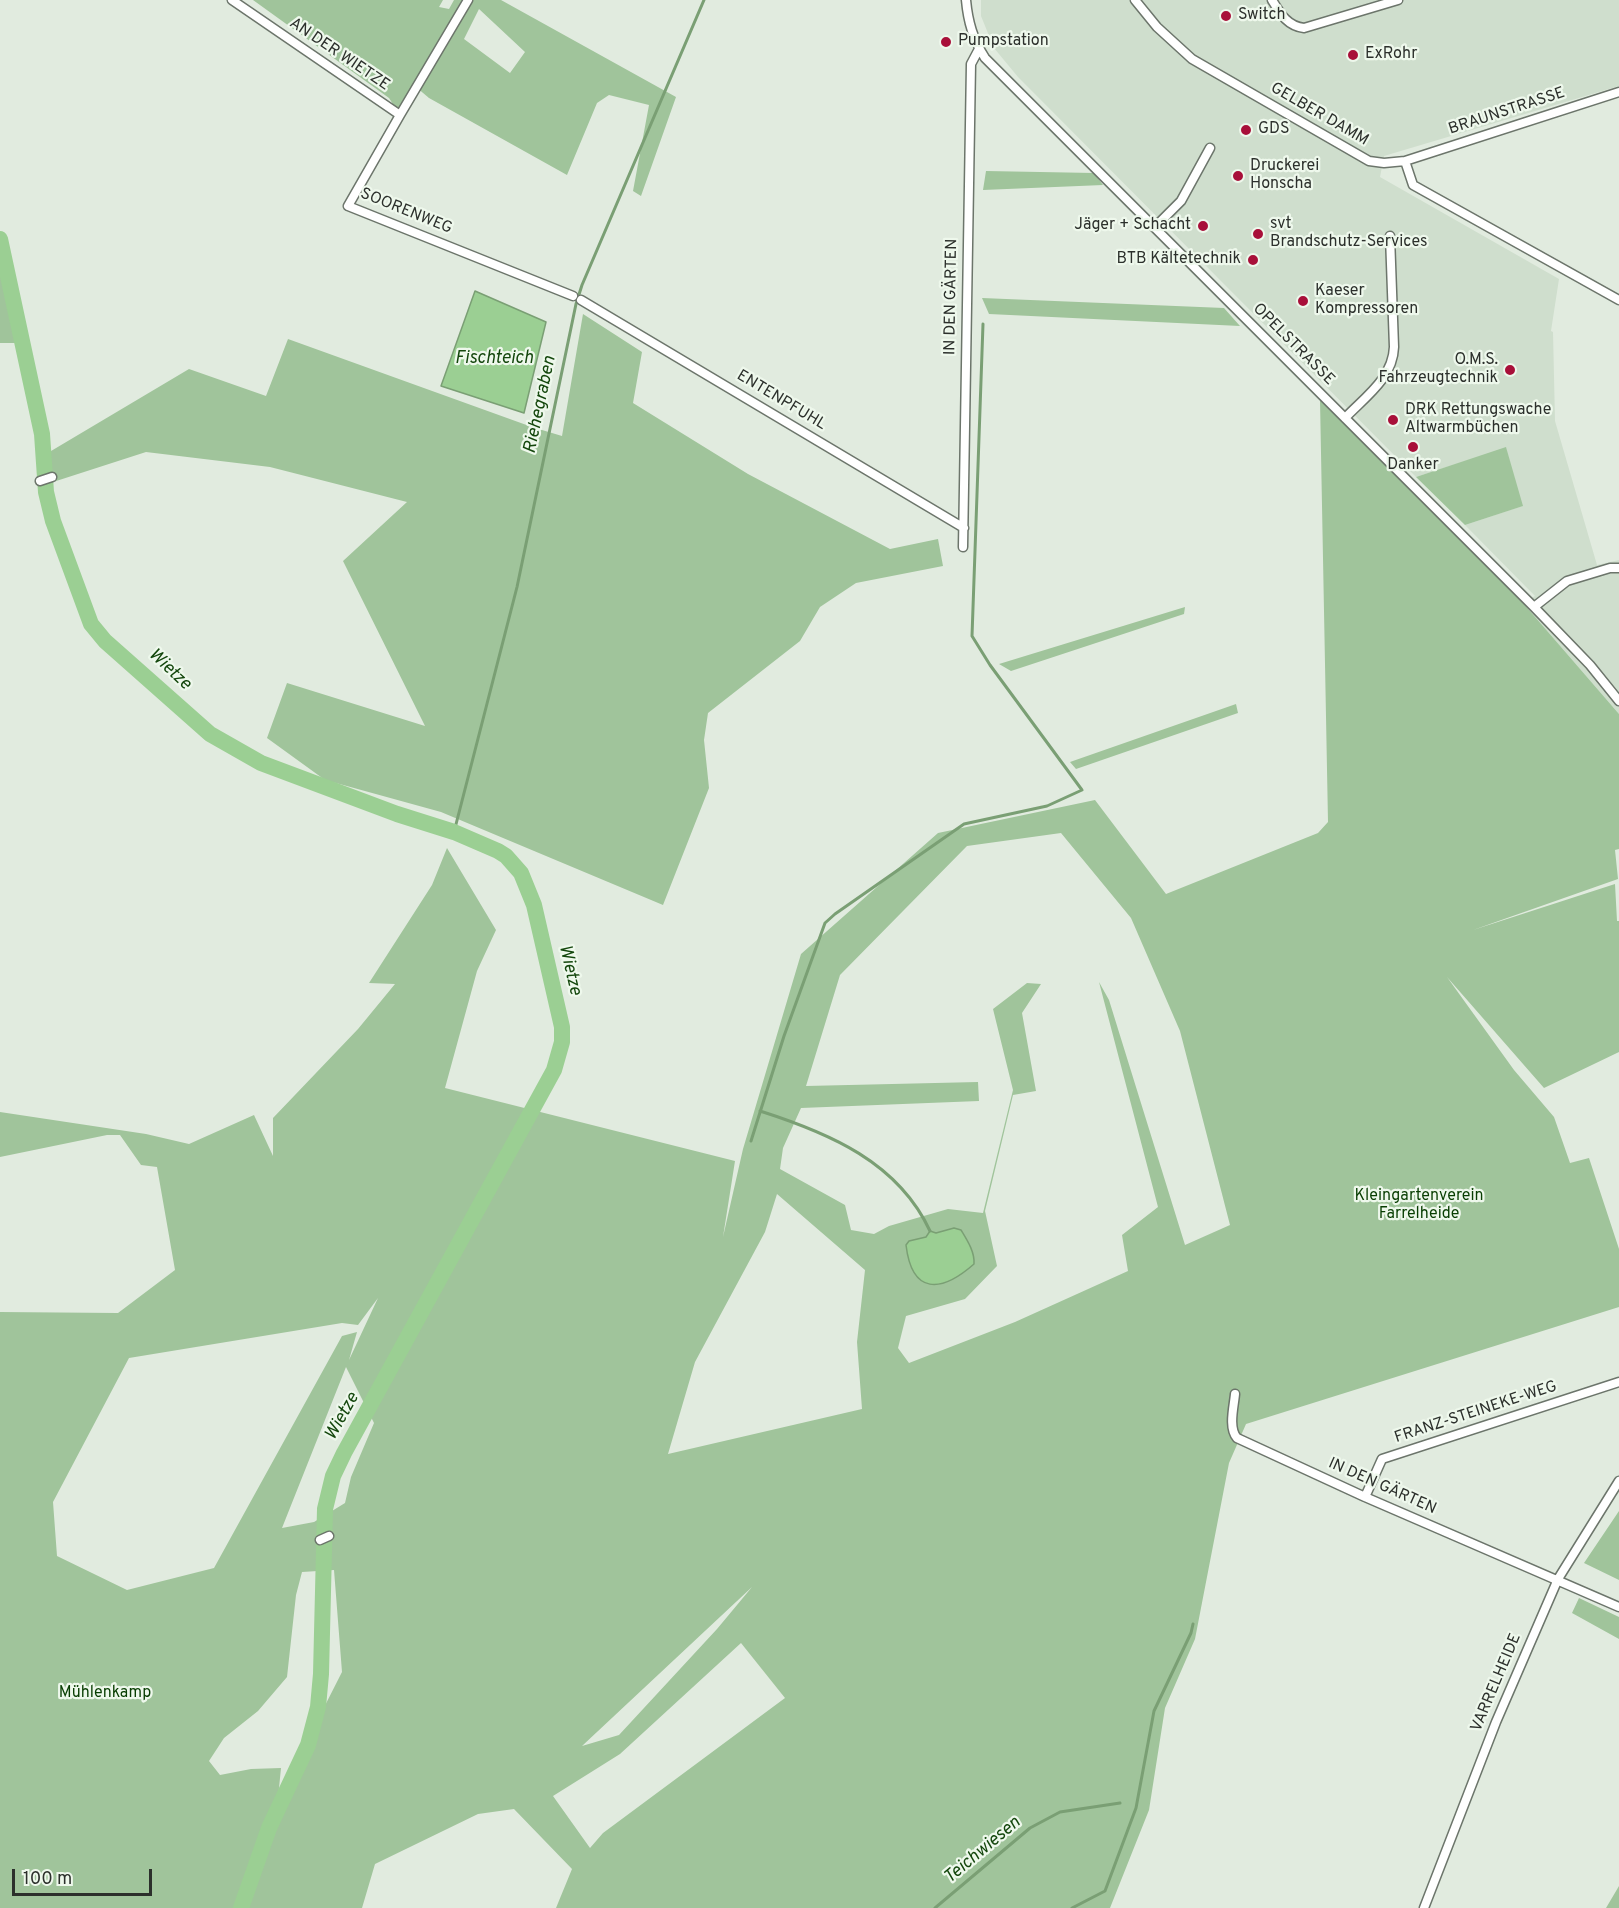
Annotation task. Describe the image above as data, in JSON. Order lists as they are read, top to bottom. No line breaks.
{"streets":{"street":["AN DER WIETZE","BRAUNSTRASSE","GELBER DAMM","SOORENWEG","IN DEN GÄRTEN","OPELSTRASSE","ENTENPFUHL","FRANZ-STEINEKE-WEG","VARRELHEIDE"]},"crossings":[["AN DER WIETZE","SOORENWEG"],["BRAUNSTRASSE","GELBER DAMM"],["SOORENWEG","ENTENPFUHL"],["IN DEN GÄRTEN","OPELSTRASSE"],["IN DEN GÄRTEN","ENTENPFUHL"],["IN DEN GÄRTEN","FRANZ-STEINEKE-WEG"],["IN DEN GÄRTEN","VARRELHEIDE"]],"water":["Fischteich","Riehegraben","Wietze","Teichwiesen"],"parks":["Kleingartenverein Farrelheide","Mühlenkamp"],"places":["Switch","Pumpstation","ExRohr","GDS","Druckerei Honscha","Jäger + Schacht","svt Brandschutz-Services","BTB Kältetechnik","Kaeser Kompressoren","O.M.S. Fahrzeugtechnik","DRK Rettungswache Altwarmbüchen","Danker"],"scale_bar":"100 m"}
